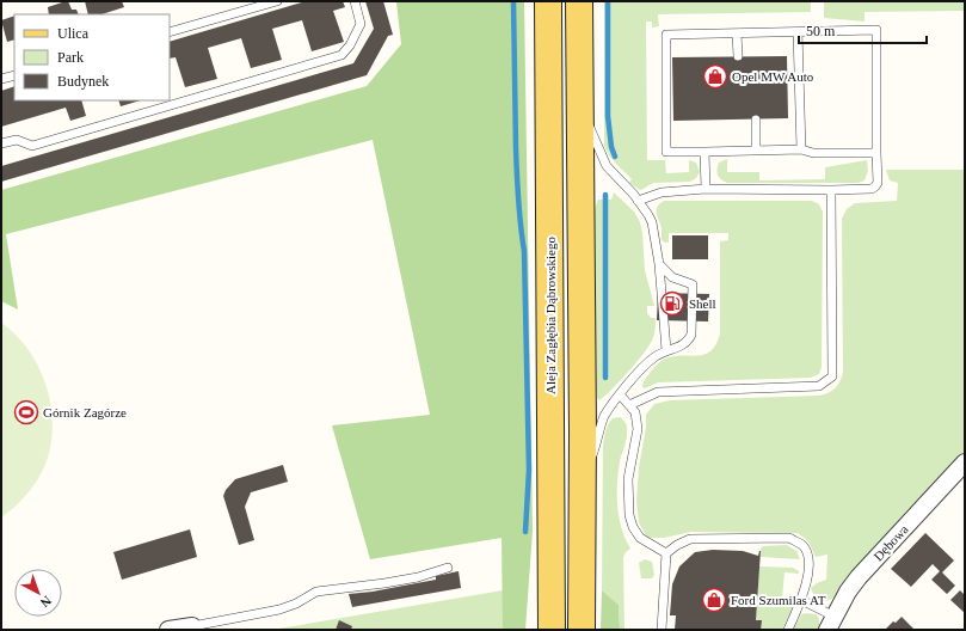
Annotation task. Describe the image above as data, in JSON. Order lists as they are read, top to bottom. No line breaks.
{"streets":{"main road":["Aleja Zagłębia Dąbrowskiego"],"street":["Dębowa"]},"places":{"shop":["Opel MW Auto","Ford Szumilas AT"],"fuel station":["Shell"],"sports":["Górnik Zagórze"]},"legend":["Ulica","Park","Budynek"],"scale_bar":"50 m","north":"bottom right"}
